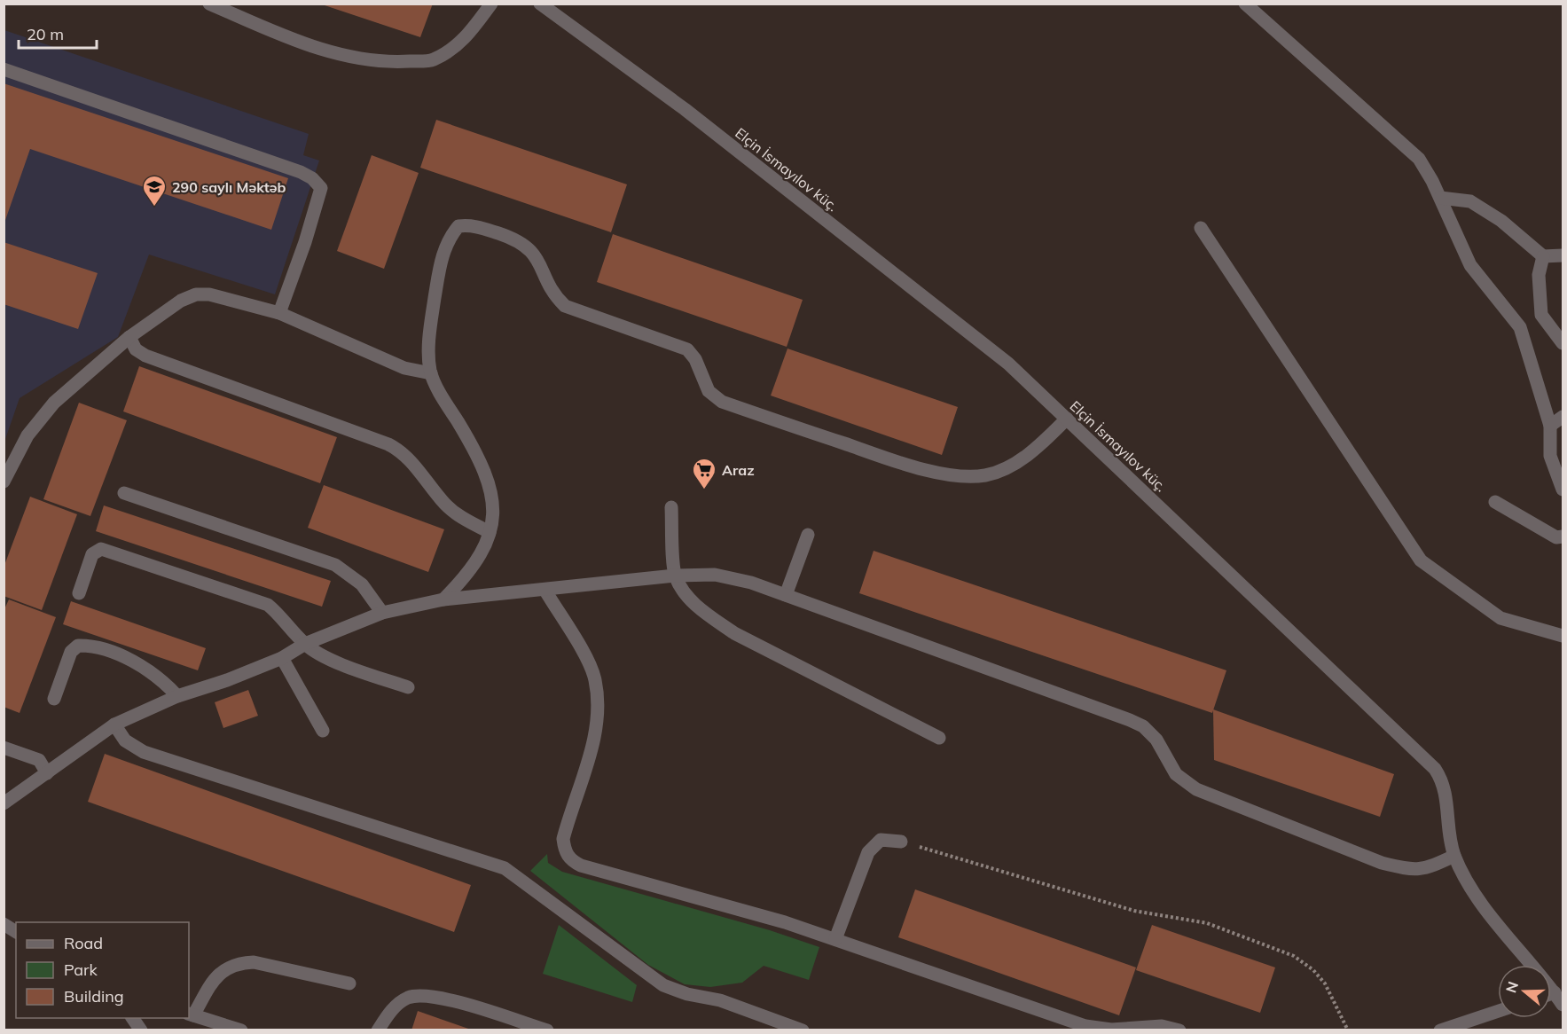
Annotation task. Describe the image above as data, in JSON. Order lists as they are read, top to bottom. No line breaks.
{"streets":{"street":["Elçin İsmayılov küç."]},"places":{"school or university":["290 saylı Məktəb"],"supermarket":["Araz"]},"legend":["Road","Park","Building"],"scale_bar":"20 m","north":"left"}
